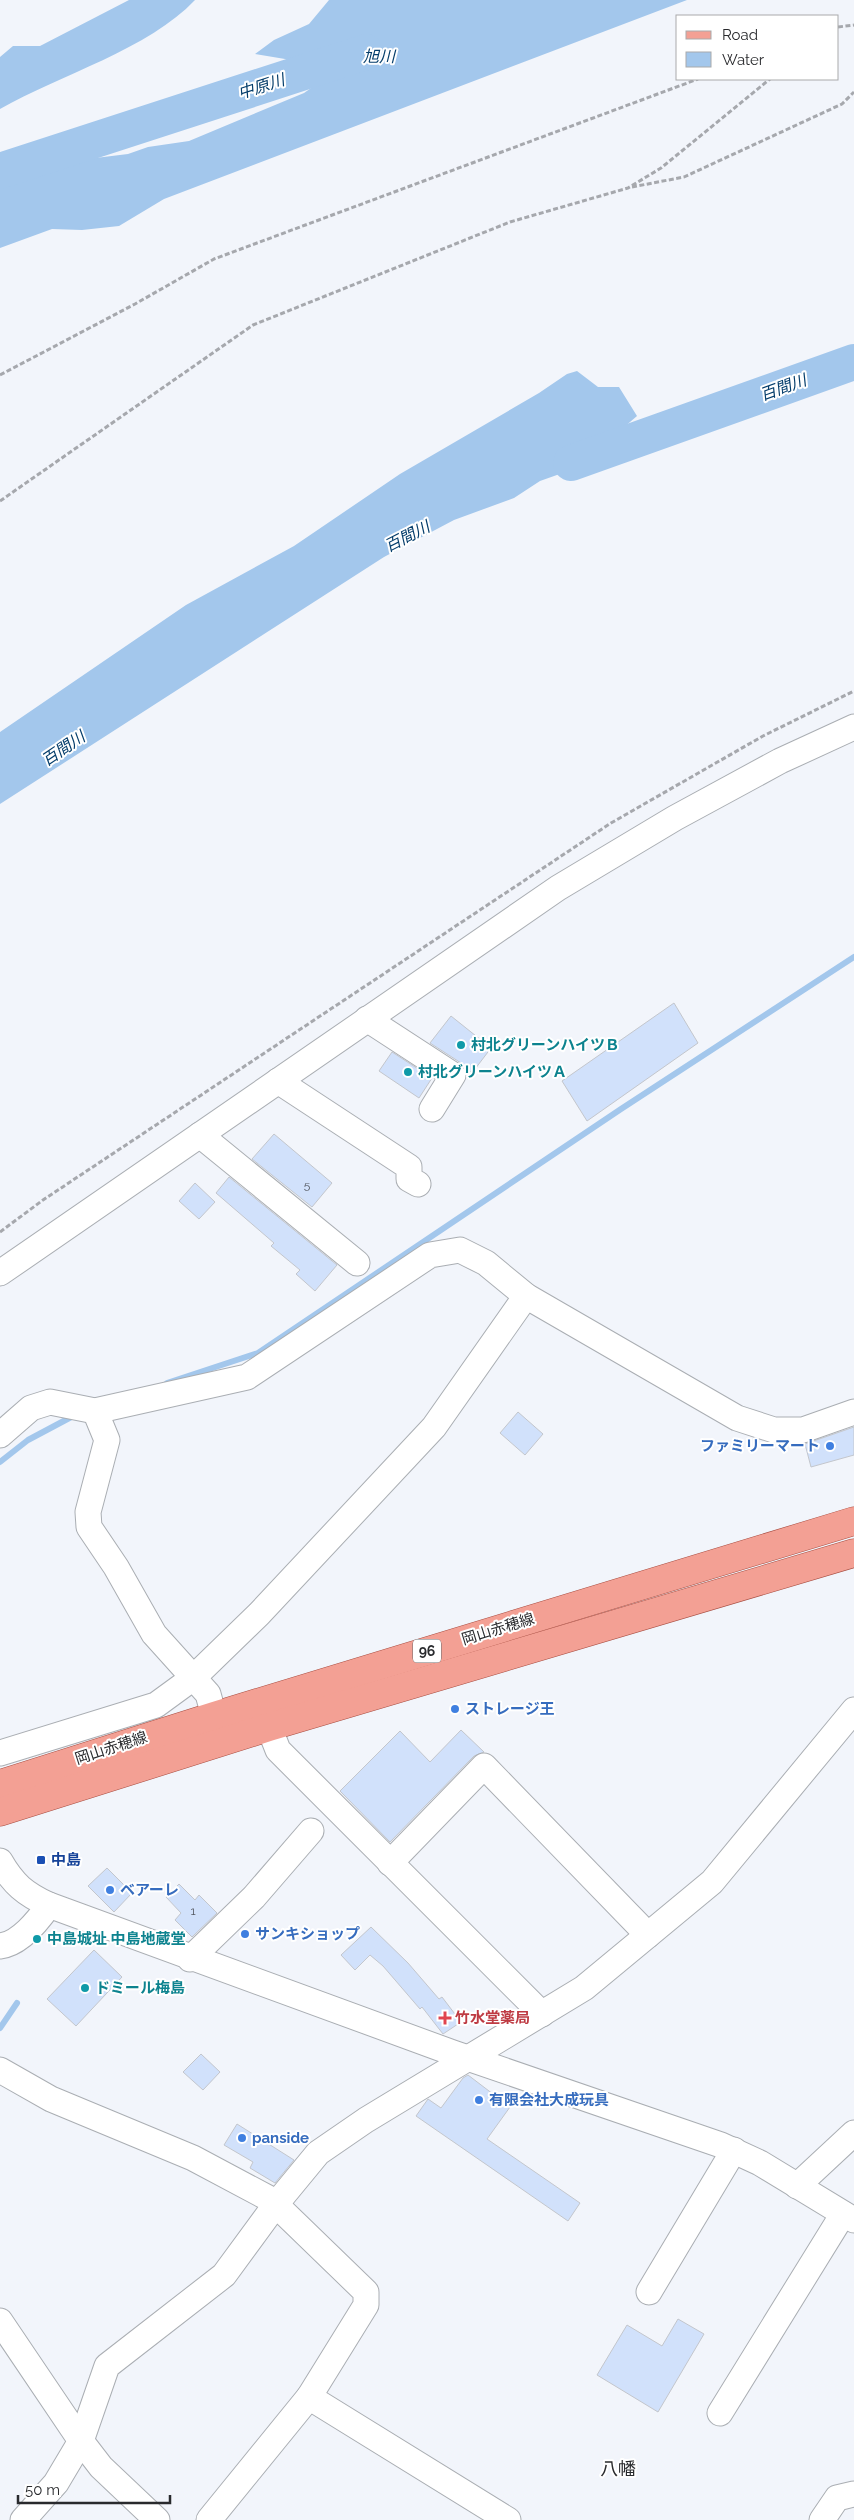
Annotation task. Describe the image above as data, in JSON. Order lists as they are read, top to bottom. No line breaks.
{"streets":{"main road":["岡山赤穂線","96"]},"districts":["八幡"],"water":["旭川","中原川","百間川"],"places":{"other":["村北グリーンハイツＢ","村北グリーンハイツＡ","ファミリーマート","ストレージ王","ベアーレ","サンキショップ","中島城址 中島地蔵堂","ドミール梅島","有限会社大成玩具","panside"],"transit":["中島"],"health":["竹水堂薬局"]},"house_numbers":["5","1"],"legend":["Road","Water"],"scale_bar":"50 m"}
